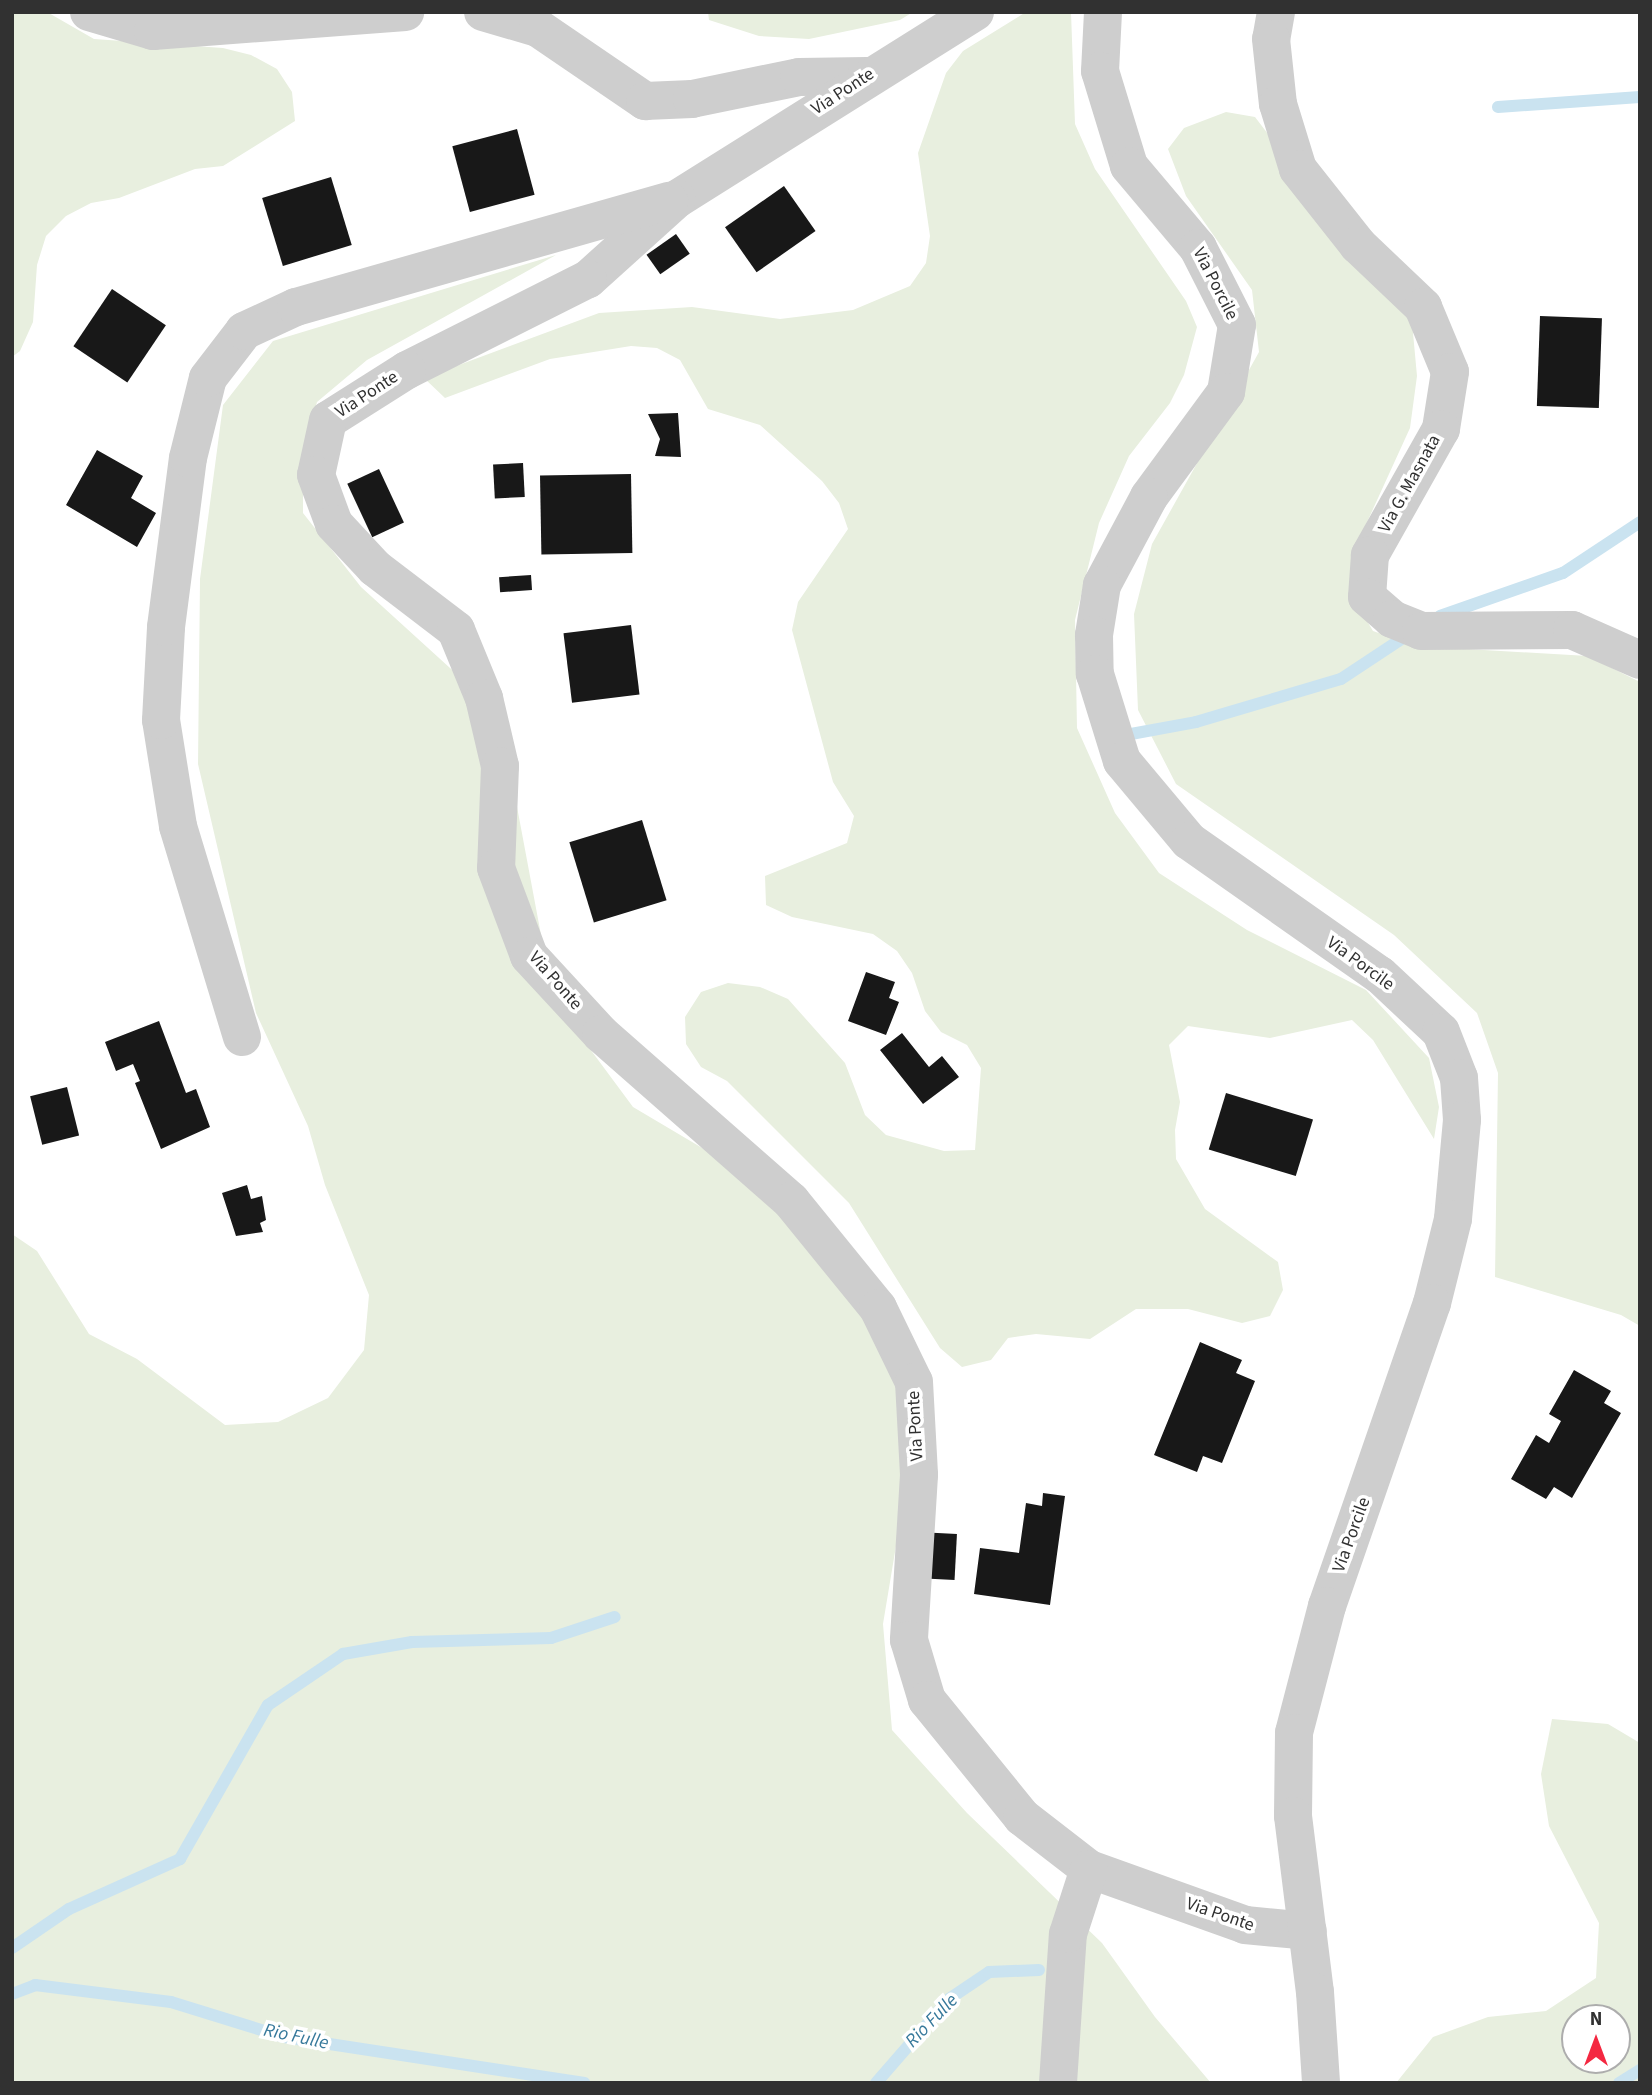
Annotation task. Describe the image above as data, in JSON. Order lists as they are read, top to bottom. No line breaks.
{"streets":{"street":["Via Ponte","Via Porcile","Via G. Masnata"]},"crossings":[["Via Ponte","Via Porcile"]],"water":["Rio Fulle"],"north":"top"}
